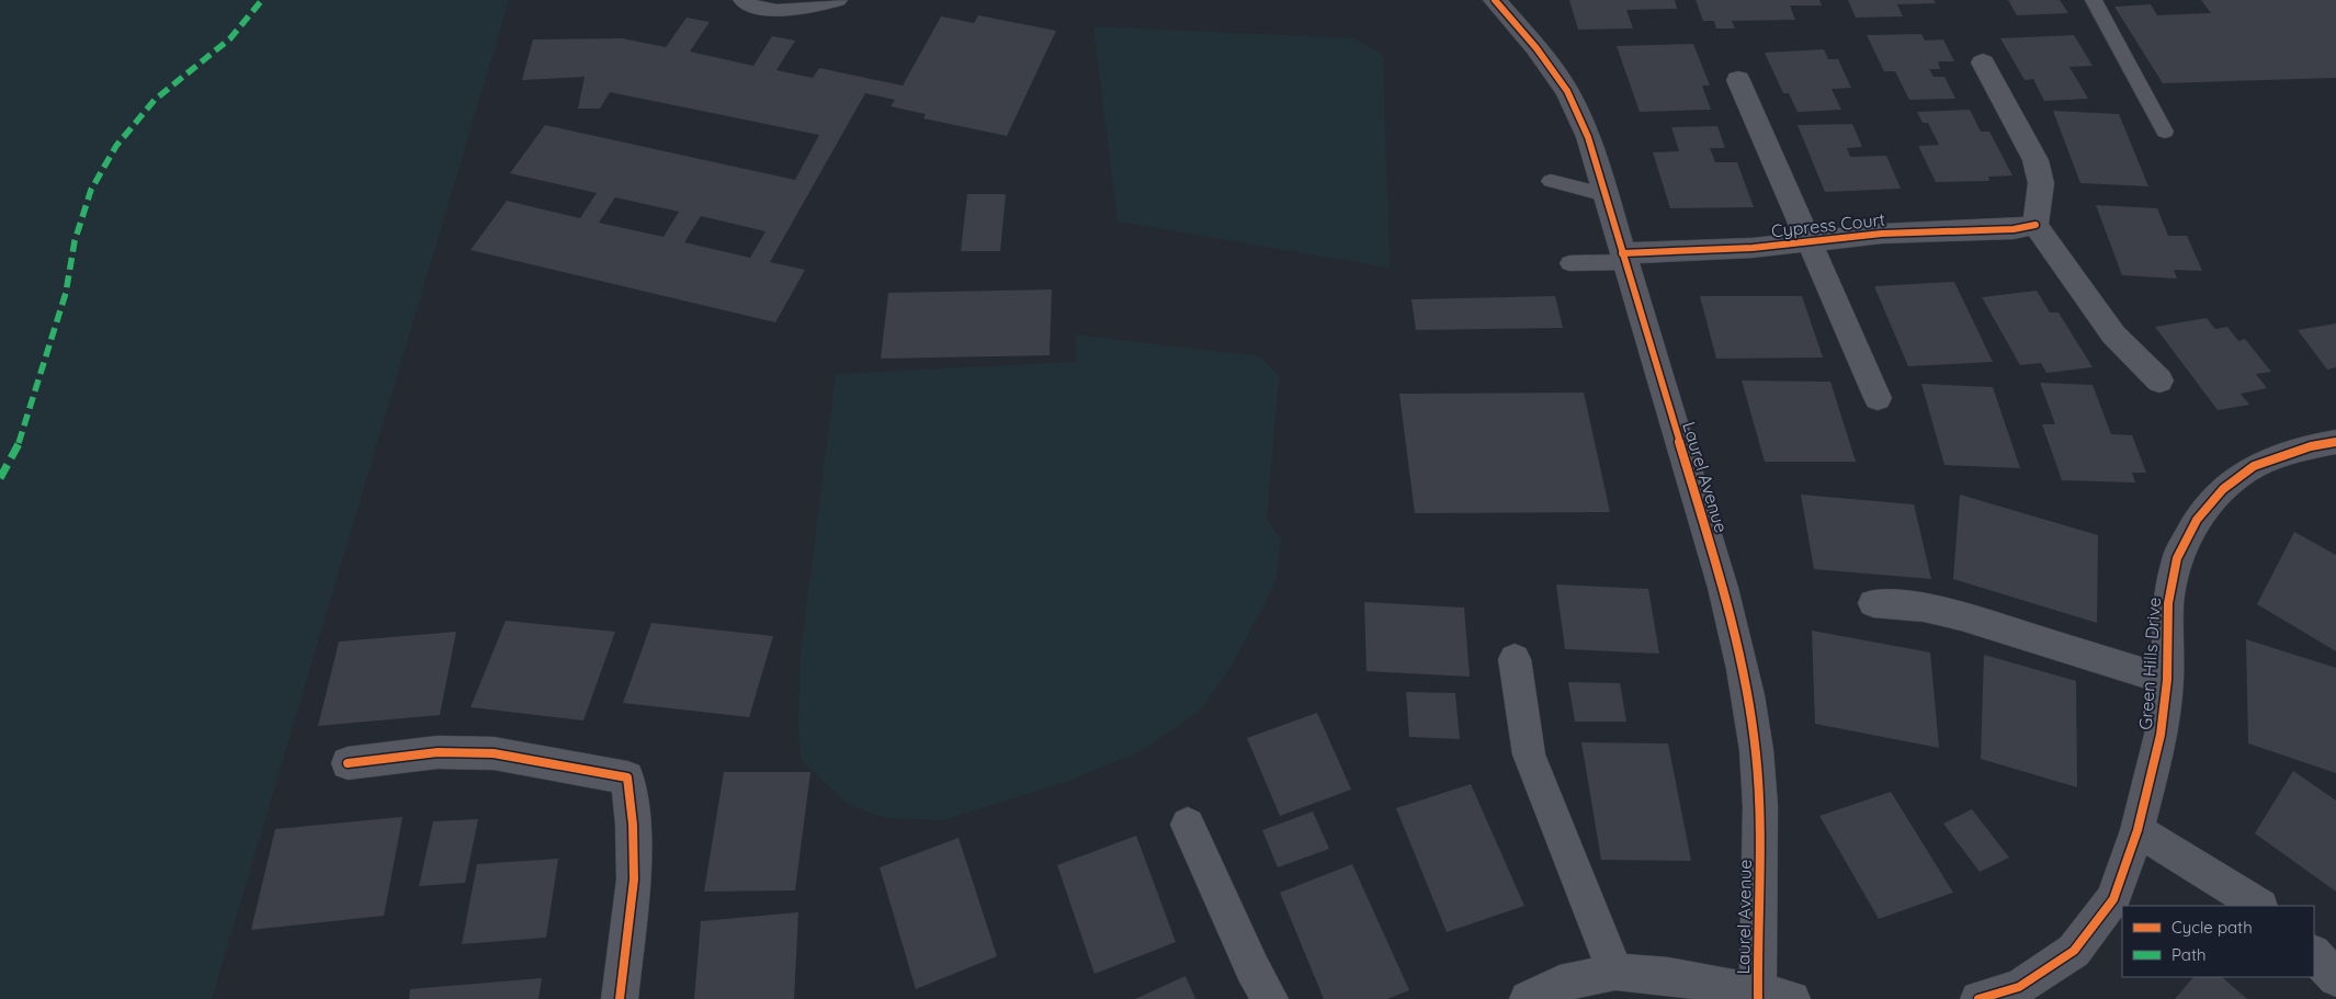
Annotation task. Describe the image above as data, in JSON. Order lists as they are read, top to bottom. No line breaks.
{"streets":{"street":["Cypress Court","Laurel Avenue","Green Hills Drive"]},"crossings":[["Cypress Court","Laurel Avenue"]],"legend":["Cycle path","Path"]}
